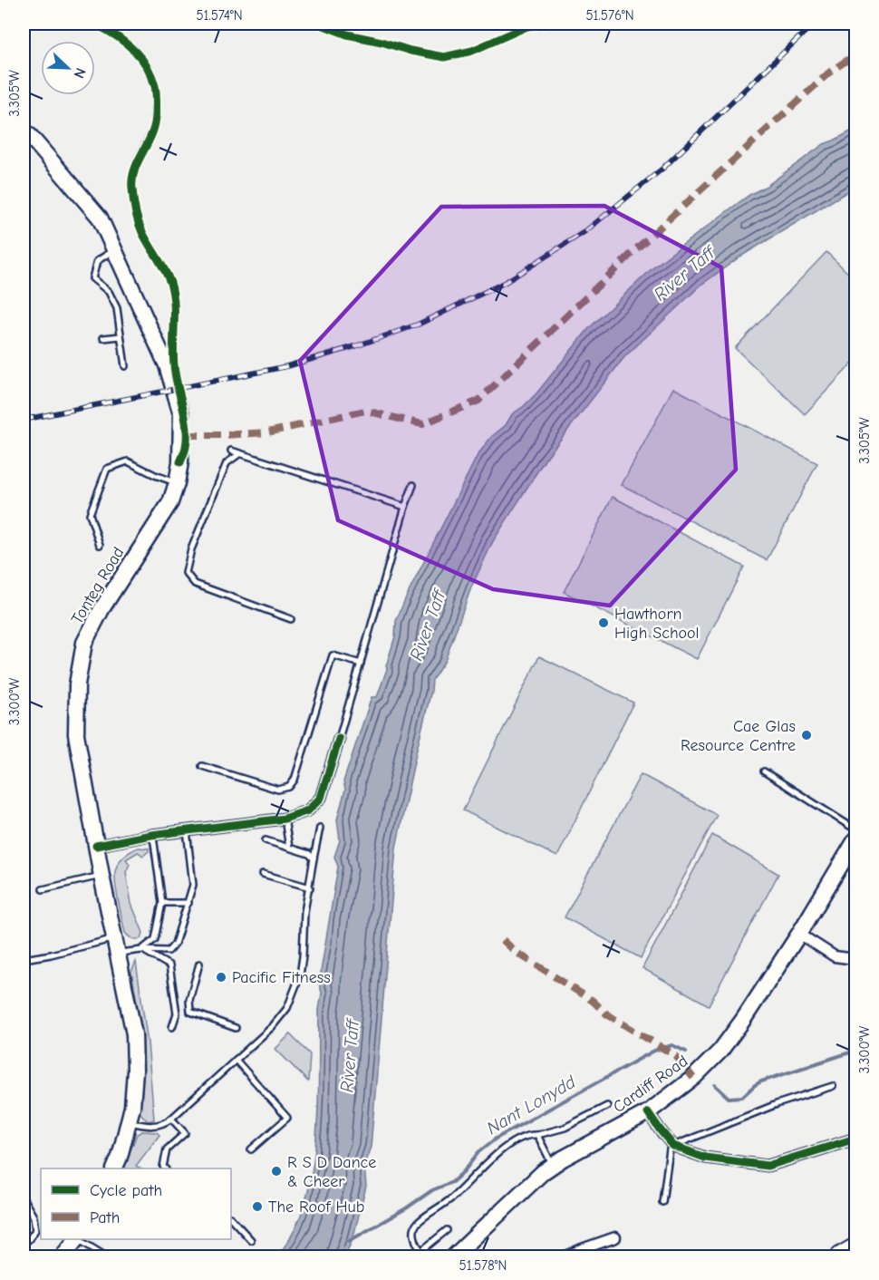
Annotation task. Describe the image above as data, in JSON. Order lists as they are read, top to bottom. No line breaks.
{"streets":{"main road":["Tonteg Road","Cardiff Road"]},"water":["River Taff","Nant Lonydd"],"places":["Hawthorn High School","Cae Glas Resource Centre","Pacific Fitness","R S D Dance & Cheer","The Roof Hub"],"legend":["Cycle path","Path"],"north":"bottom right","coordinates":["51.574°N","51.576°N","3.305°W","3.300°W","51.578°N"]}
